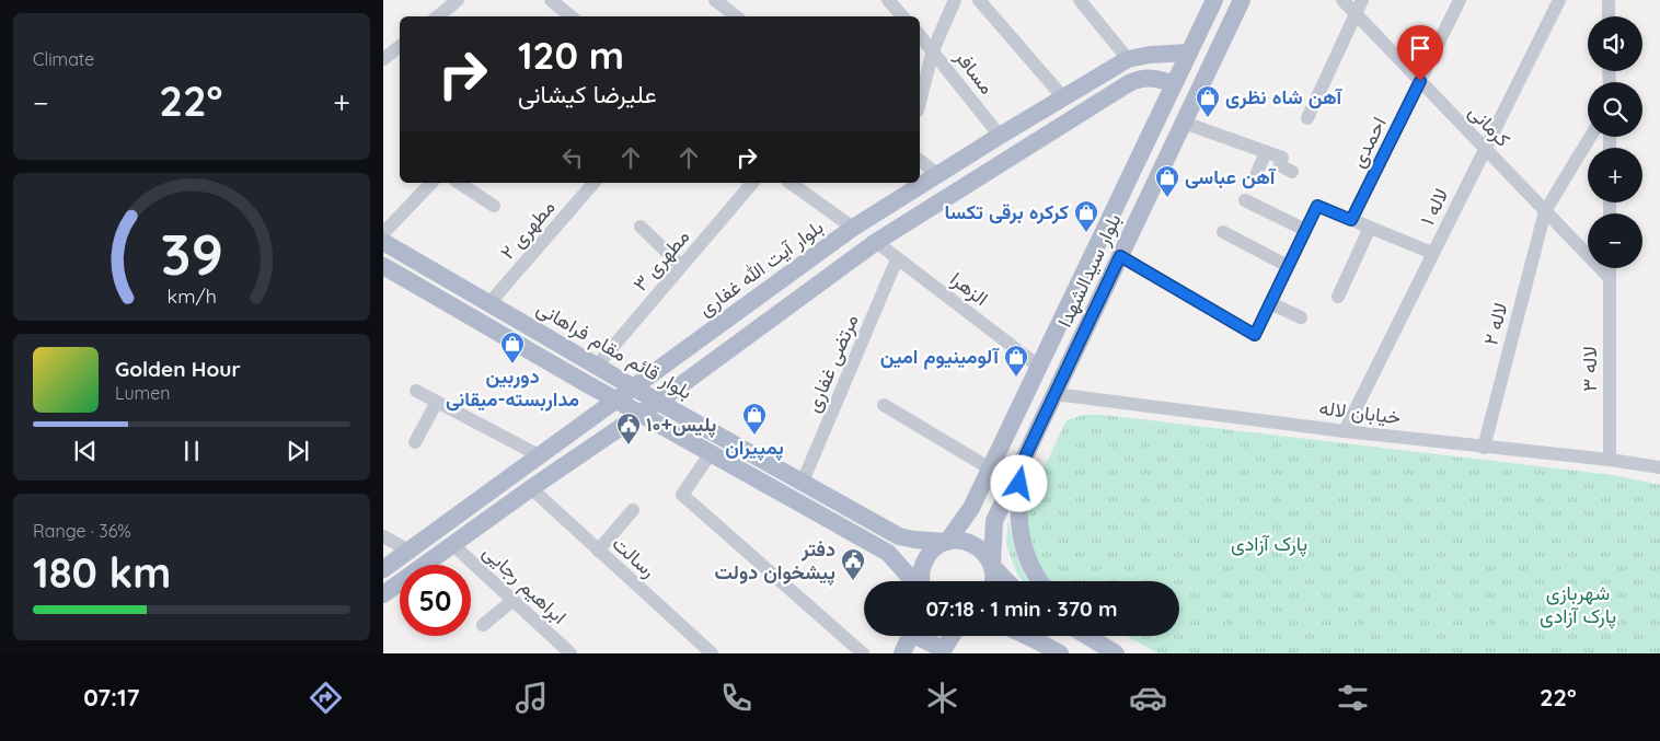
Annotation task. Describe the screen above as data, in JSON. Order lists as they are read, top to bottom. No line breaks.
{"streets":{"main road":["بلوار آیت الله غفاری","بلوار سیدالشهدا","بلوار قائم مقام فراهانی"],"street":["مسافر","کرمانی","احمدی","لاله ۱","مطهری ۲","مطهری ۳","الزهرا","لاله ۲","مرتضی غفاری","لاله ۳","خیابان لاله","رسالت","ابراهیم رجایی"]},"crossings":[["مسافر","بلوار آیت الله غفاری"],["کرمانی","احمدی"],["کرمانی","لاله ۱"],["کرمانی","لاله ۲"],["کرمانی","لاله ۳"],["لاله ۱","خیابان لاله"],["مطهری ۲","بلوار قائم مقام فراهانی"],["مطهری ۳","بلوار قائم مقام فراهانی"],["بلوار آیت الله غفاری","بلوار سیدالشهدا"],["بلوار آیت الله غفاری","بلوار قائم مقام فراهانی"],["بلوار سیدالشهدا","الزهرا"],["بلوار سیدالشهدا","بلوار قائم مقام فراهانی"],["بلوار سیدالشهدا","خیابان لاله"],["الزهرا","مرتضی غفاری"],["لاله ۲","خیابان لاله"],["بلوار قائم مقام فراهانی","مرتضی غفاری"],["لاله ۳","خیابان لاله"]],"parks":["پارک آزادی","شهربازی پارک آزادی"],"places":{"shop":["آهن شاه نظری","آهن عباسی","کرکره برقی تکسا","دوربین مداربسته-میقانی","آلومینیوم امین","پمپیران"],"public building":["پلیس+۱۰","دفتر پیشخوان دولت"]},"page":{"tile":["Climate",["Range · 36%","180 km"]],"map_buttons":["+","−"],"turn":["120 m","علیرضا کیشانی"],"heat":["−","22°","+"],"song":["Golden Hour","Lumen"],"limit":"50","trip":"07:18 · 1 min · 370 m","tabs":["07:17","22°"],"gauge":["39","km/h"]}}
